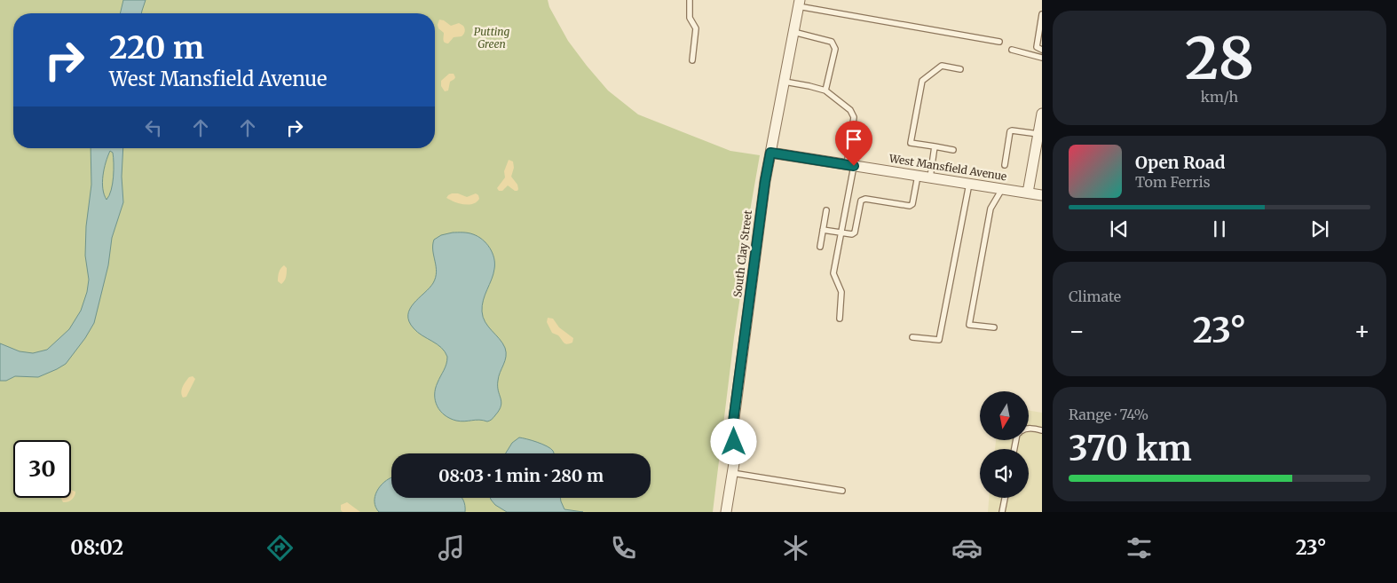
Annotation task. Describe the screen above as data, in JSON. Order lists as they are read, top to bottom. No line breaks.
{"streets":{"street":["West Mansfield Avenue","South Clay Street"]},"crossings":[["West Mansfield Avenue","South Clay Street"]],"parks":["Putting Green"],"north":"bottom","page":{"tile":[["28","km/h"],"Climate",["Range · 74%","370 km"]],"turn":["220 m","West Mansfield Avenue"],"song":["Open Road","Tom Ferris"],"heat":["−","23°","+"],"limit":"30","trip":"08:03 · 1 min · 280 m","tabs":["08:02","23°"]}}
